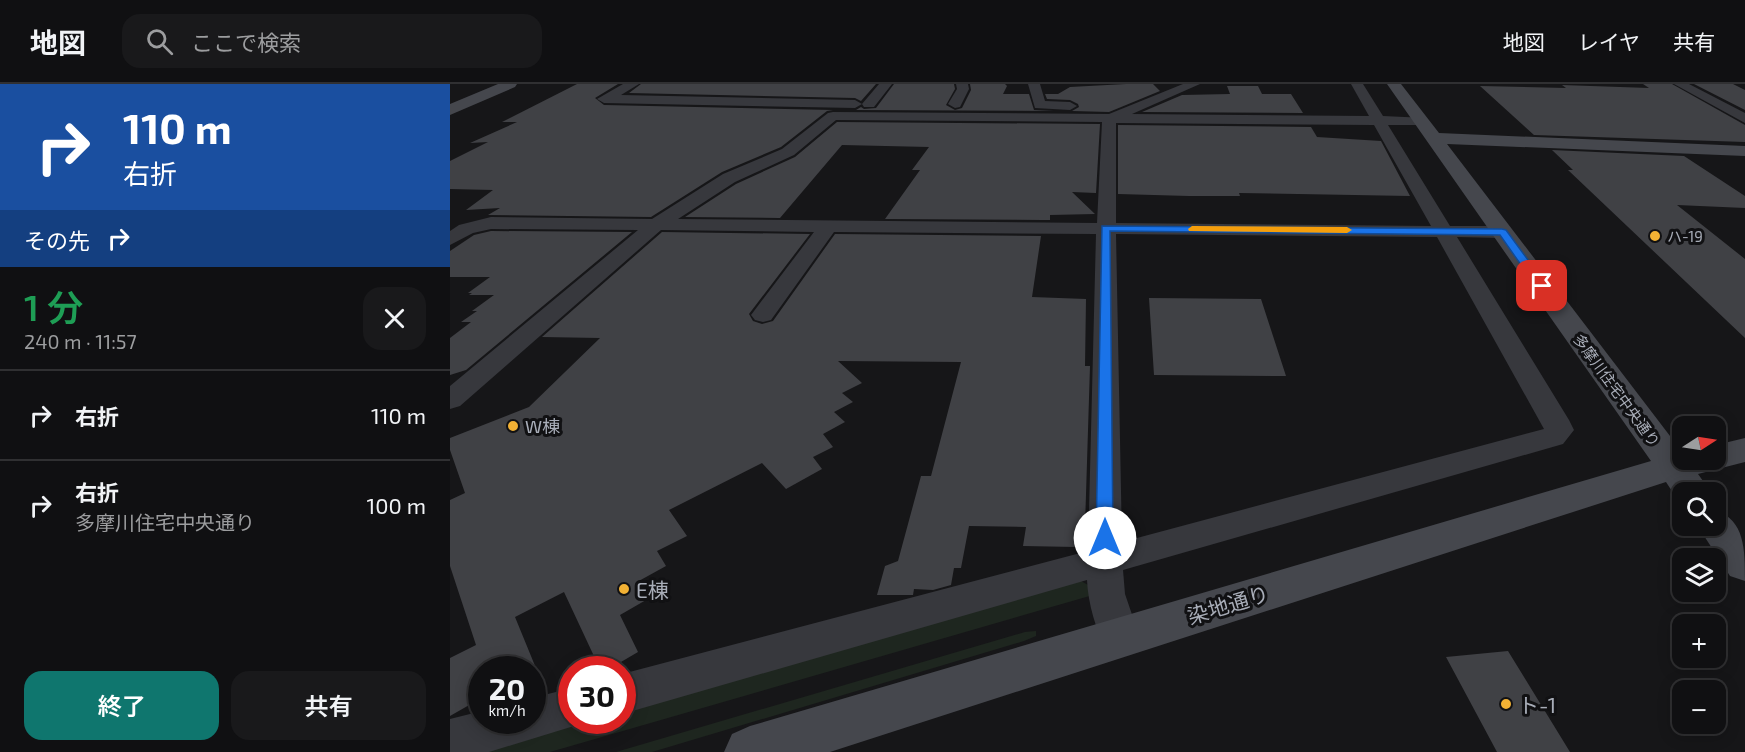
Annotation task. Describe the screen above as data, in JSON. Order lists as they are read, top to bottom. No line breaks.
{"streets":{"street":["多摩川住宅中央通り","染地通り"]},"crossings":[["多摩川住宅中央通り","染地通り"]],"places":["ハ-19","W棟","E棟","ト-1"],"north":"right","page":{"header":"地図","search":"ここで検索","nav":["地図","レイヤ","共有"],"turn":["110 m","右折"],"then":"その先","heading":["1 分","240 m · 11:57"],"list":[{"name":"右折","value":"110 m"},{"name":"右折","note":"多摩川住宅中央通り","value":"100 m"}],"map_buttons":["+","−"],"speed":"20 km/h","limit":"30","buttons":["終了","共有"]}}
